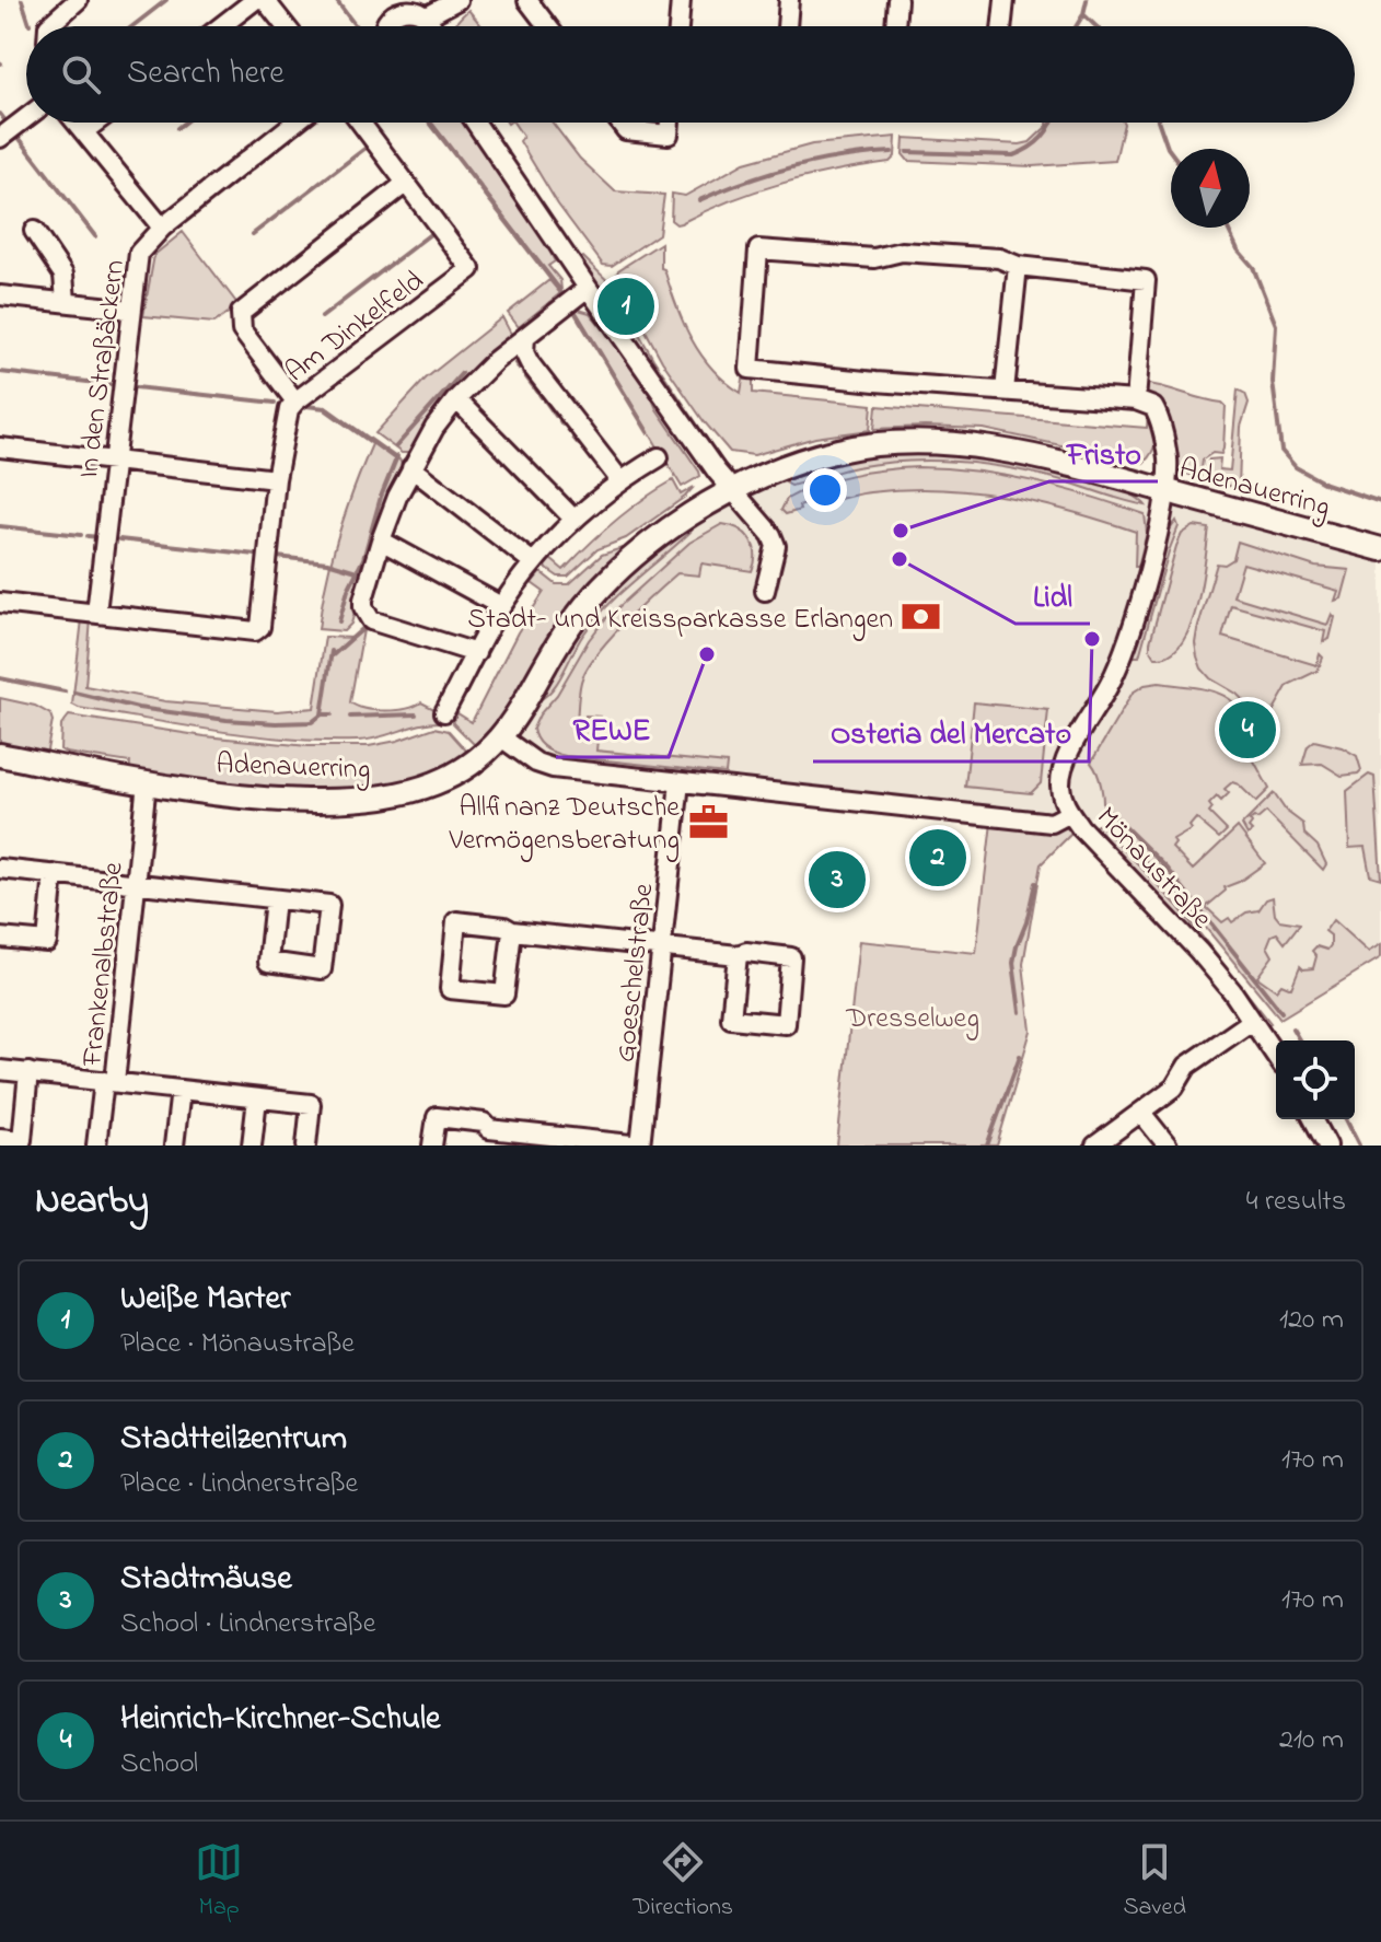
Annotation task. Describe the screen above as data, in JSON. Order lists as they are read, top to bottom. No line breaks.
{"streets":{"main road":["Adenauerring"],"street":["Am Dinkelfeld","In den Straßäckern","Mönaustraße","Frankenalbstraße","Goeschelstraße"]},"crossings":[["Am Dinkelfeld","In den Straßäckern"],["Adenauerring","Mönaustraße"],["Adenauerring","Frankenalbstraße"]],"parks":["Dresselweg"],"places":{"other":["Fristo","Lidl","Osteria del Mercato","REWE"],"bank":["Stadt- und Kreissparkasse Erlangen"],"office":["Allfinanz Deutsche Vermögensberatung"]},"north":"top","page":{"search":"Search here","pins":["1","4","2","3"],"heading":["Nearby","4 results"],"list":[{"mark":"1","name":"Weiße Marter","note":"Place · Mönaustraße","value":"120 m"},{"mark":"2","name":"Stadtteilzentrum","note":"Place · Lindnerstraße","value":"170 m"},{"mark":"3","name":"Stadtmäuse","note":"School · Lindnerstraße","value":"170 m"},{"mark":"4","name":"Heinrich-Kirchner-Schule","note":"School","value":"210 m"}],"nav":["Map","Directions","Saved"]}}
